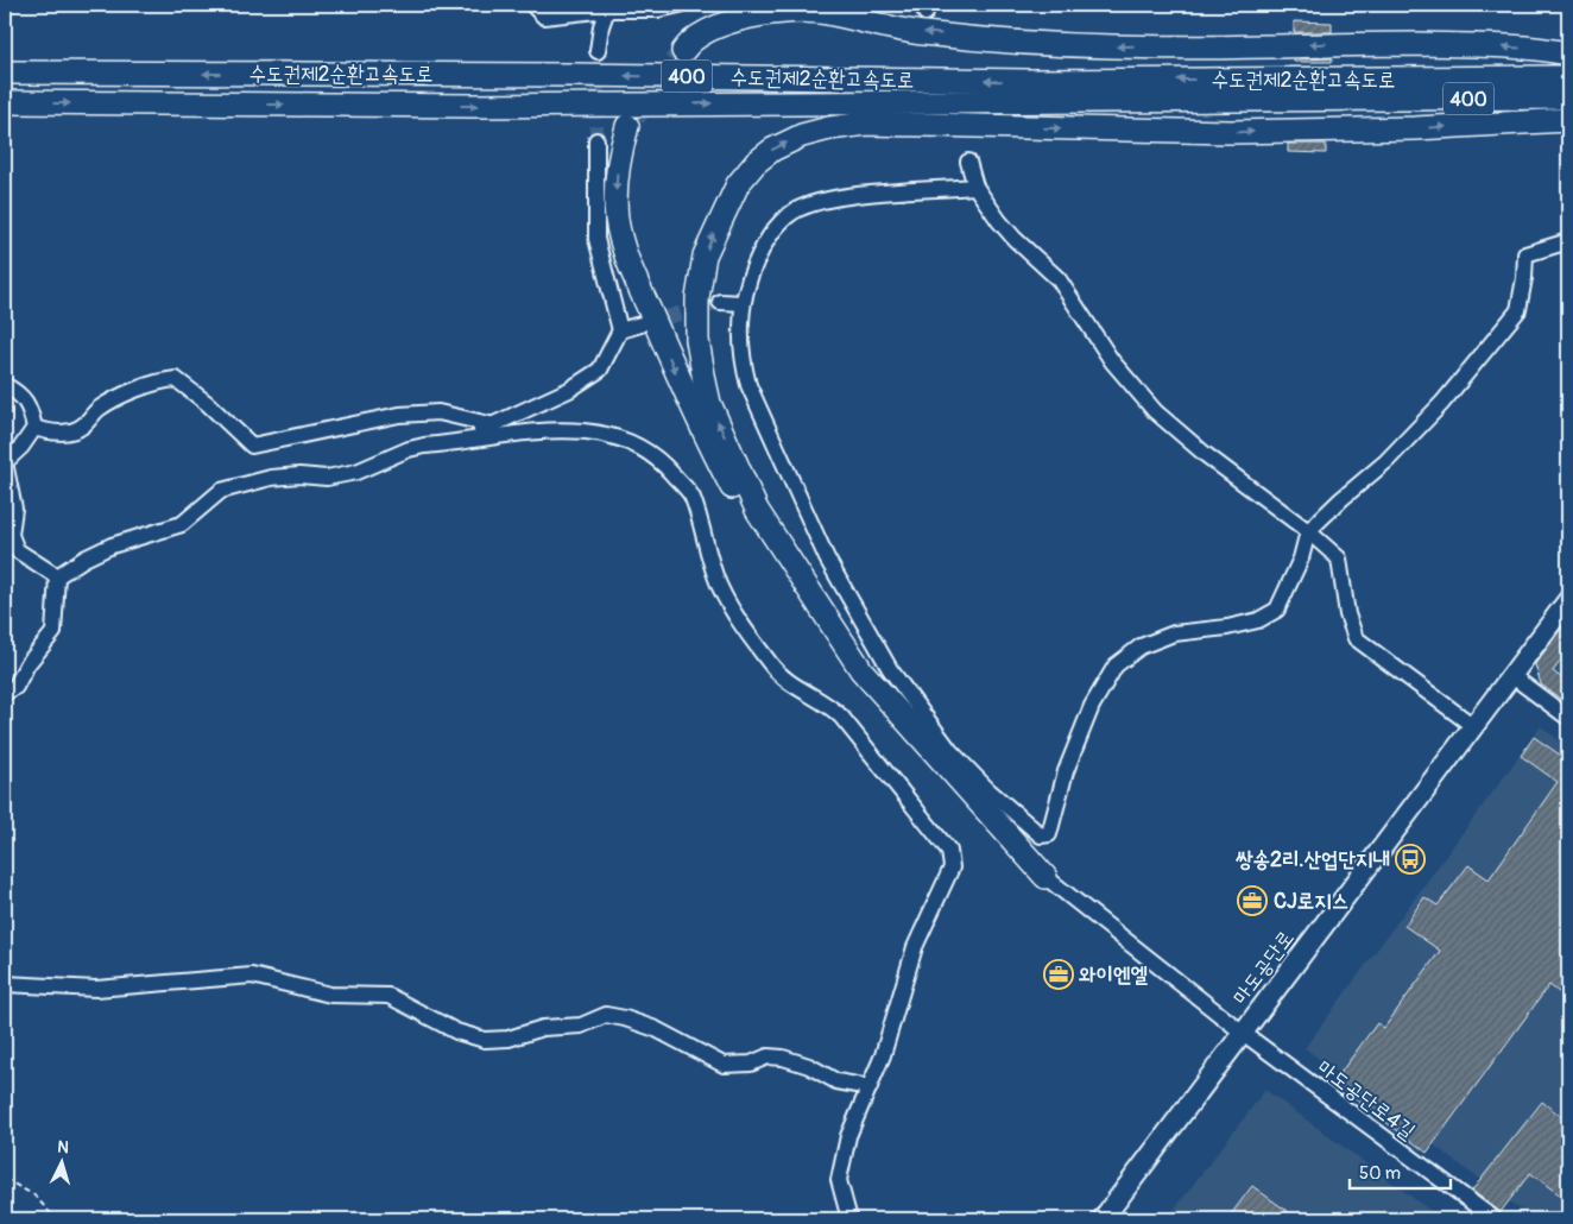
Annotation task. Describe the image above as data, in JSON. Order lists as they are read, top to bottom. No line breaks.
{"streets":{"highway":["수도권제2순환고속도로","400"],"main road":["마도공단로"],"street":["마도공단로4길"]},"crossings":[["마도공단로","마도공단로4길"]],"places":{"bus stop":["쌍송2리.산업단지내"],"office":["CJ로지스","와이엔엘"]},"scale_bar":"50 m","north":"top"}
